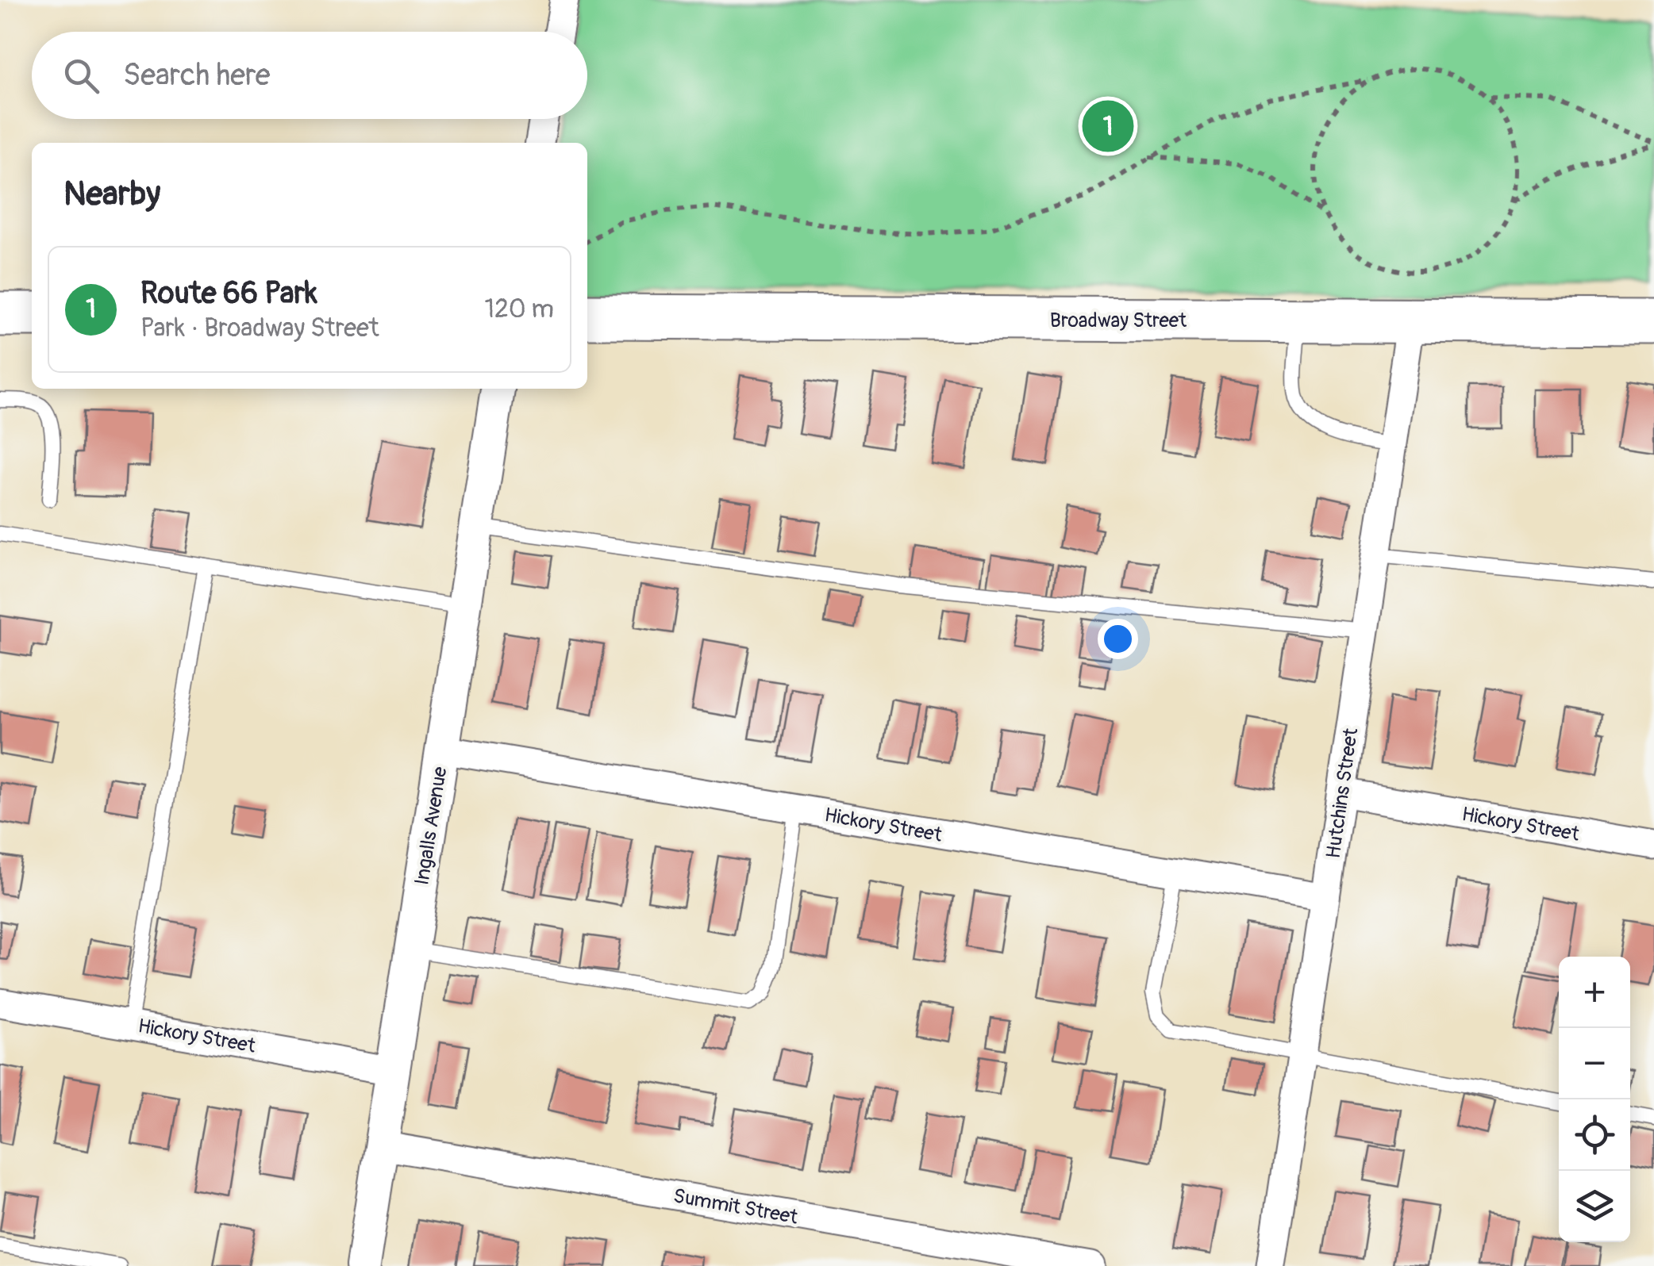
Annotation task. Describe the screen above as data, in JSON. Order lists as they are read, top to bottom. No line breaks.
{"streets":{"main road":["Broadway Street"],"street":["Hutchins Street","Hickory Street","Ingalls Avenue","Summit Street"]},"crossings":[["Broadway Street","Hutchins Street"],["Hutchins Street","Hickory Street"],["Hickory Street","Ingalls Avenue"],["Ingalls Avenue","Summit Street"]],"page":{"search":"Search here","pins":"1","heading":"Nearby","list":[{"mark":"1","name":"Route 66 Park","note":"Park · Broadway Street","value":"120 m"}],"map_buttons":["+","−"]}}
